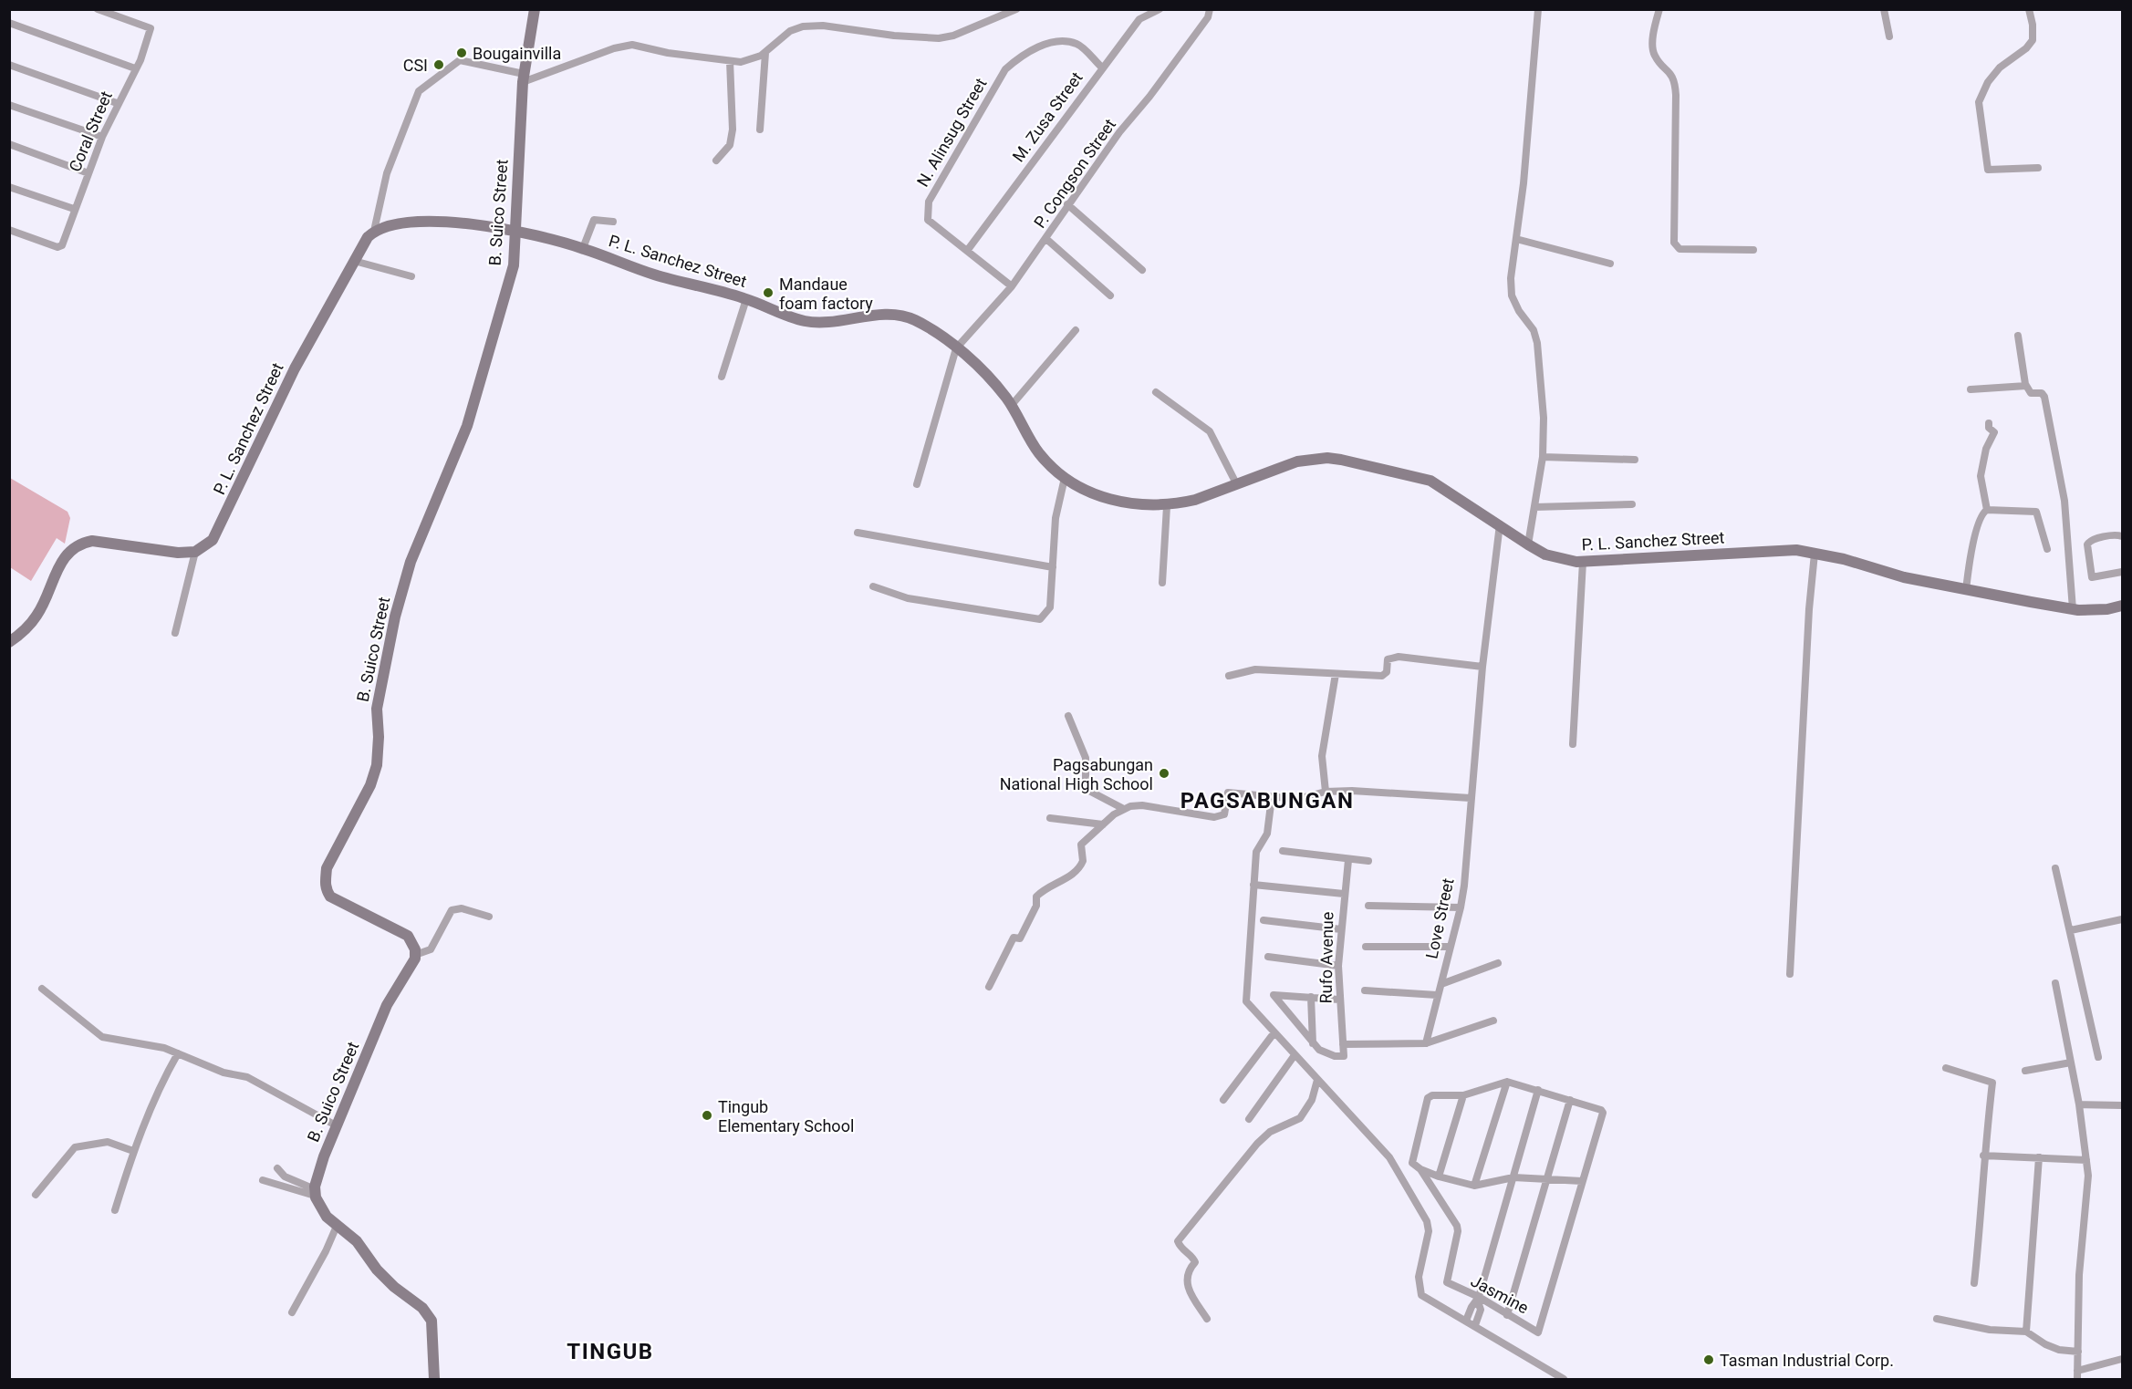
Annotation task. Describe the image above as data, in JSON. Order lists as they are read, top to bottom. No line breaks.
{"streets":{"street":["M. Zusa Street","Coral Street","N. Alinsug Street","P. Congson Street","B. Suico Street","P. L. Sanchez Street","Love Street","Rufo Avenue","Jasmine"]},"crossings":[["M. Zusa Street","N. Alinsug Street"],["N. Alinsug Street","P. Congson Street"],["P. Congson Street","P. L. Sanchez Street"],["B. Suico Street","P. L. Sanchez Street"],["P. L. Sanchez Street","Love Street"]],"districts":["PAGSABUNGAN","TINGUB"],"places":["Bougainvilla","CSI","Mandaue foam factory","Pagsabungan National High School","Tingub Elementary School","Tasman Industrial Corp."]}
